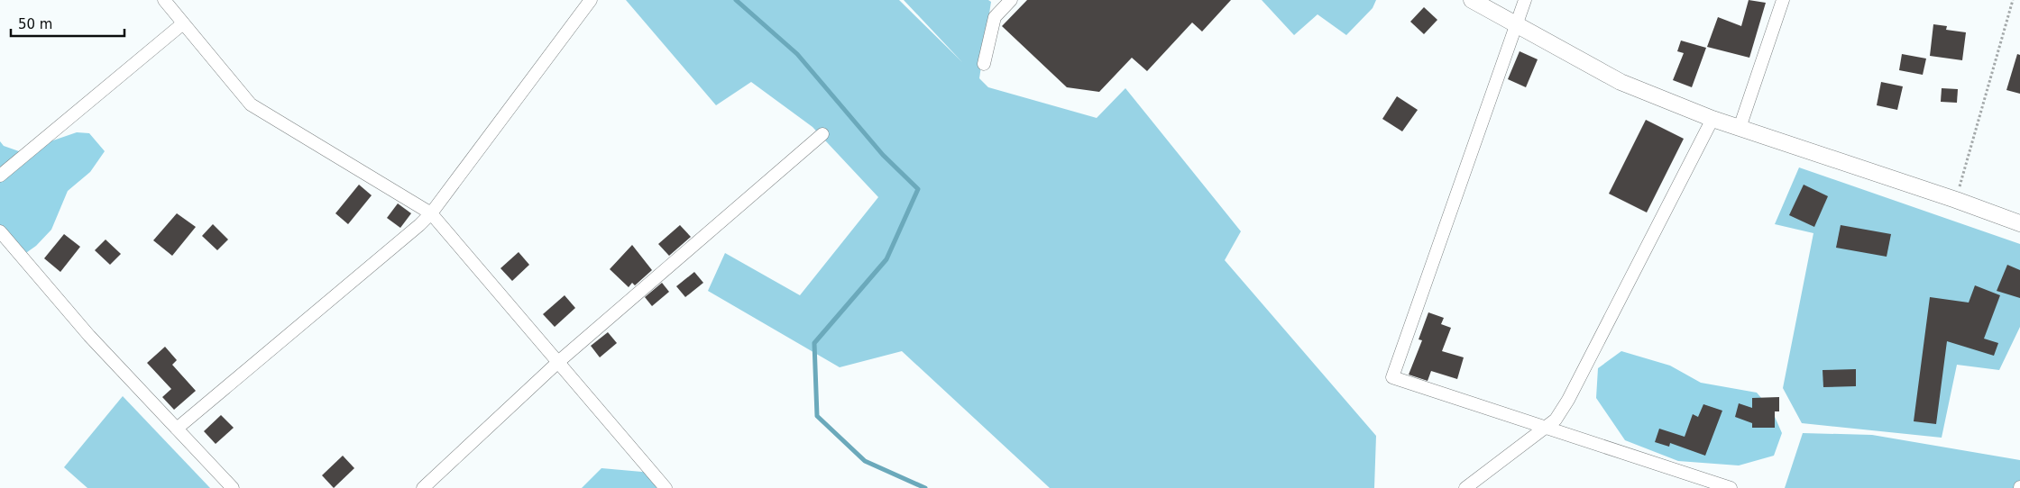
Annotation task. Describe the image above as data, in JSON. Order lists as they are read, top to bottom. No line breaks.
{"scale_bar":"50 m"}
